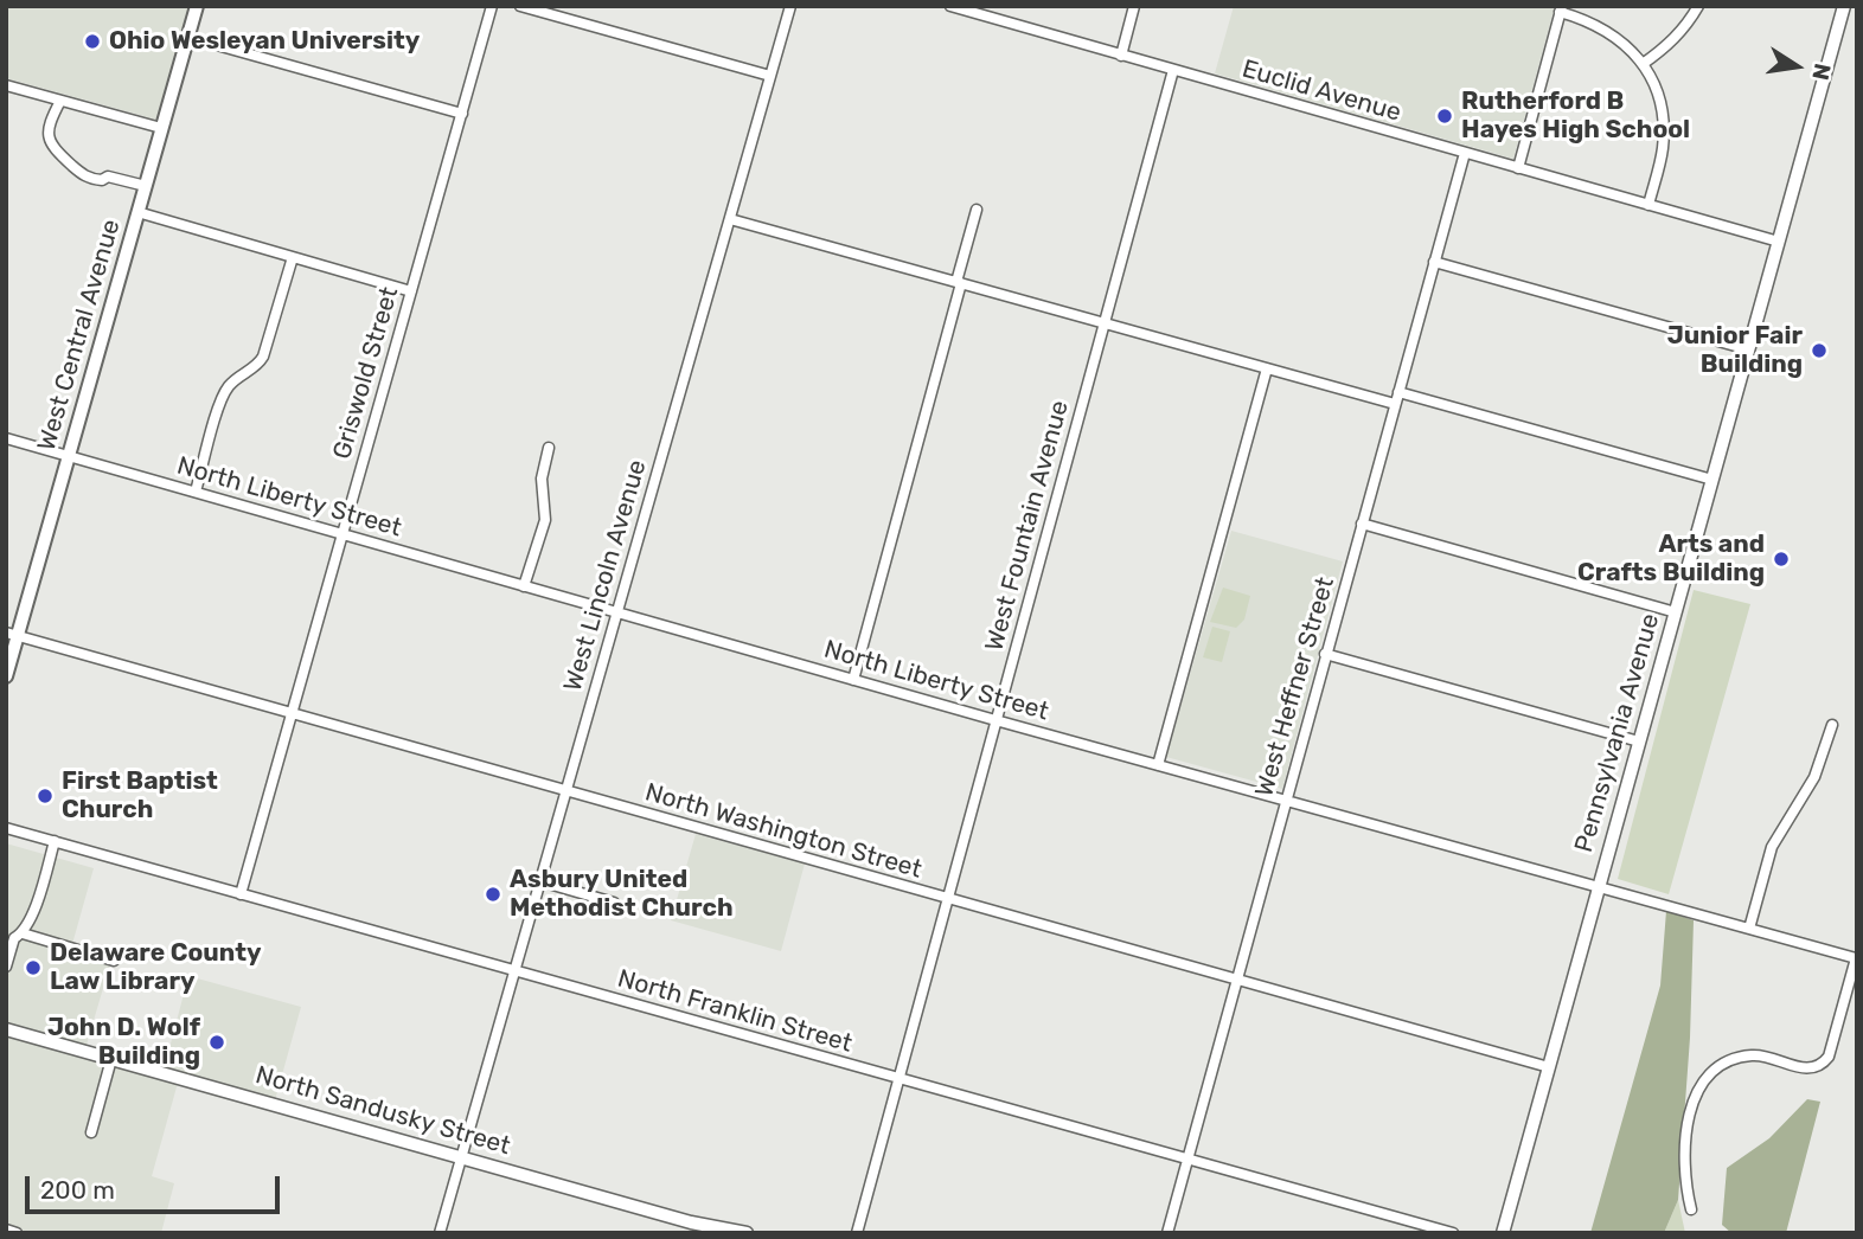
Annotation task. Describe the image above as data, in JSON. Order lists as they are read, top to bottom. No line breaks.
{"streets":{"main road":["West Central Avenue"],"street":["Euclid Avenue","Griswold Street","North Liberty Street","West Fountain Avenue","West Lincoln Avenue","West Heffner Street","Pennsylvania Avenue","North Washington Street","North Franklin Street","North Sandusky Street"]},"crossings":[["Euclid Avenue","West Fountain Avenue"],["Euclid Avenue","West Heffner Street"],["Euclid Avenue","Pennsylvania Avenue"],["West Central Avenue","North Liberty Street"],["West Central Avenue","North Washington Street"],["Griswold Street","North Liberty Street"],["Griswold Street","North Washington Street"],["Griswold Street","North Franklin Street"],["North Liberty Street","West Fountain Avenue"],["North Liberty Street","West Lincoln Avenue"],["North Liberty Street","West Heffner Street"],["North Liberty Street","Pennsylvania Avenue"],["West Fountain Avenue","North Washington Street"],["West Fountain Avenue","North Franklin Street"],["West Lincoln Avenue","North Washington Street"],["West Lincoln Avenue","North Franklin Street"],["West Lincoln Avenue","North Sandusky Street"],["West Heffner Street","North Washington Street"],["West Heffner Street","North Franklin Street"],["Pennsylvania Avenue","North Washington Street"]],"places":["Ohio Wesleyan University","Rutherford B Hayes High School","Junior Fair Building","Arts and Crafts Building","First Baptist Church","Asbury United Methodist Church","Delaware County Law Library","John D. Wolf Building"],"scale_bar":"200 m","north":"right"}
